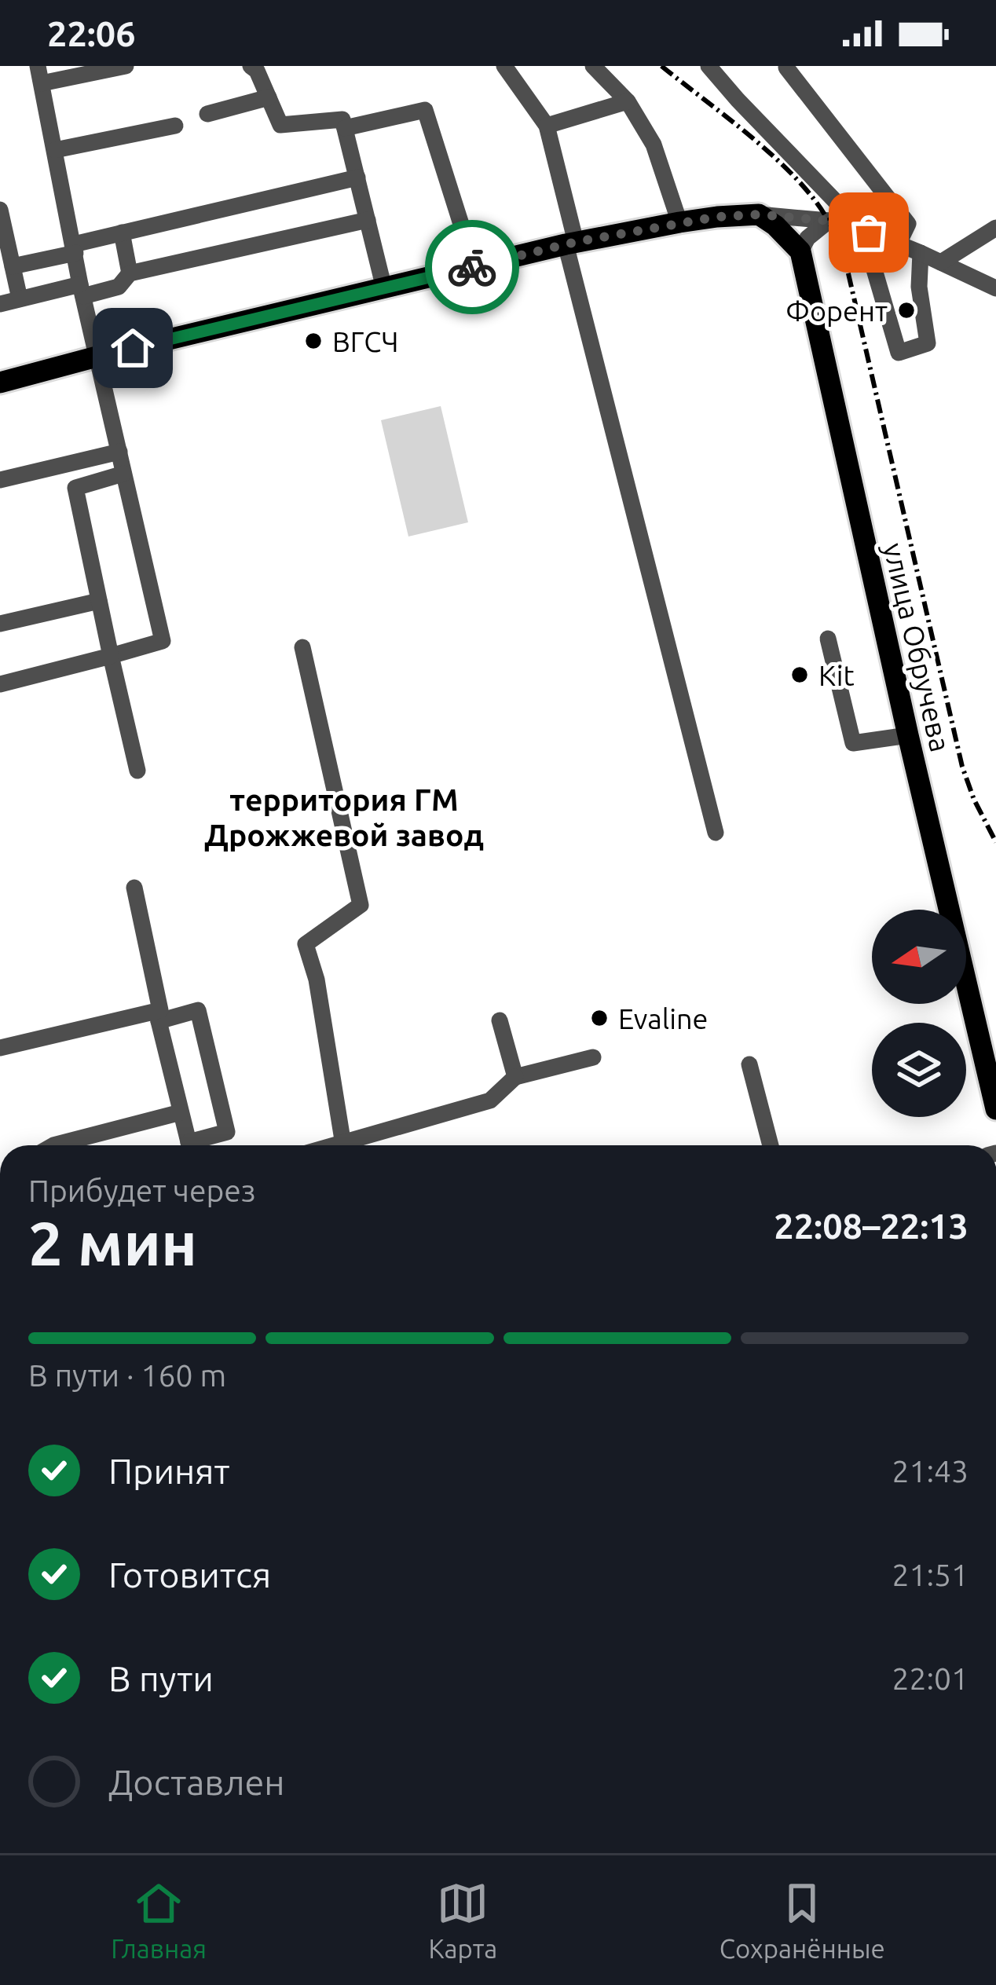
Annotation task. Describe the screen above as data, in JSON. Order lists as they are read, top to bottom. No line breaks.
{"streets":{"main road":["улица Обручева"]},"districts":["территория ГМ Дрожжевой завод"],"places":["Форент","ВГСЧ","Kit","Evaline"],"north":"left","page":{"status":"22:06","heading":["2 мин","Прибудет через","22:08–22:13"],"bar":"В пути · 160 m","list":[["Принят","21:43"],["Готовится","21:51"],["В пути","22:01"],"Доставлен"],"tabs":["Главная","Карта","Сохранённые"]}}
